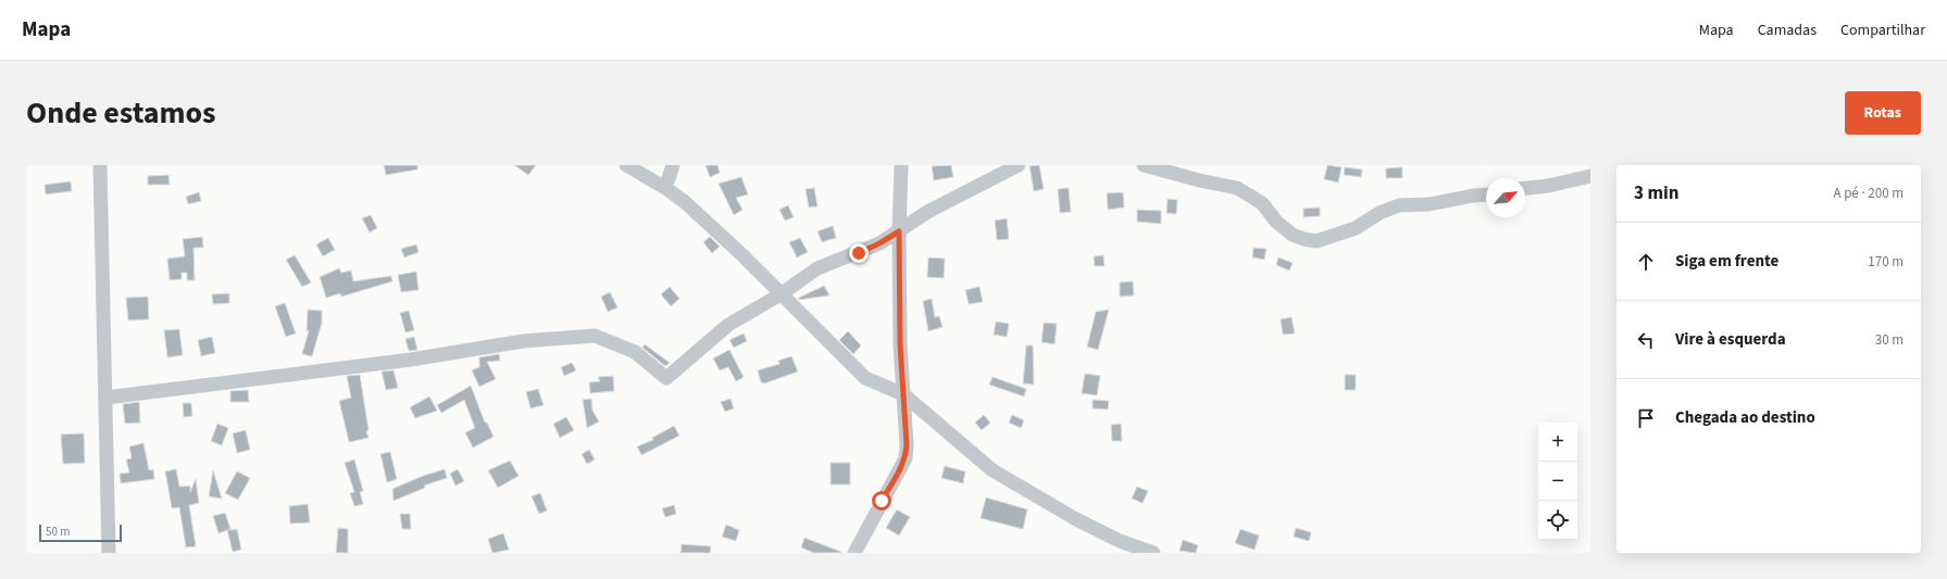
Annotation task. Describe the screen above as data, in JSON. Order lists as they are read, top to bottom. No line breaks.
{"scale_bar":"50 m","north":"top right","page":{"header":"Mapa","nav":["Mapa","Camadas","Compartilhar"],"title":"Onde estamos","buttons":"Rotas","heading":["3 min","A pé · 200 m"],"list":[["Siga em frente","170 m"],["Vire à esquerda","30 m"],"Chegada ao destino"],"map_buttons":["+","−"],"scale":"50 m"}}
